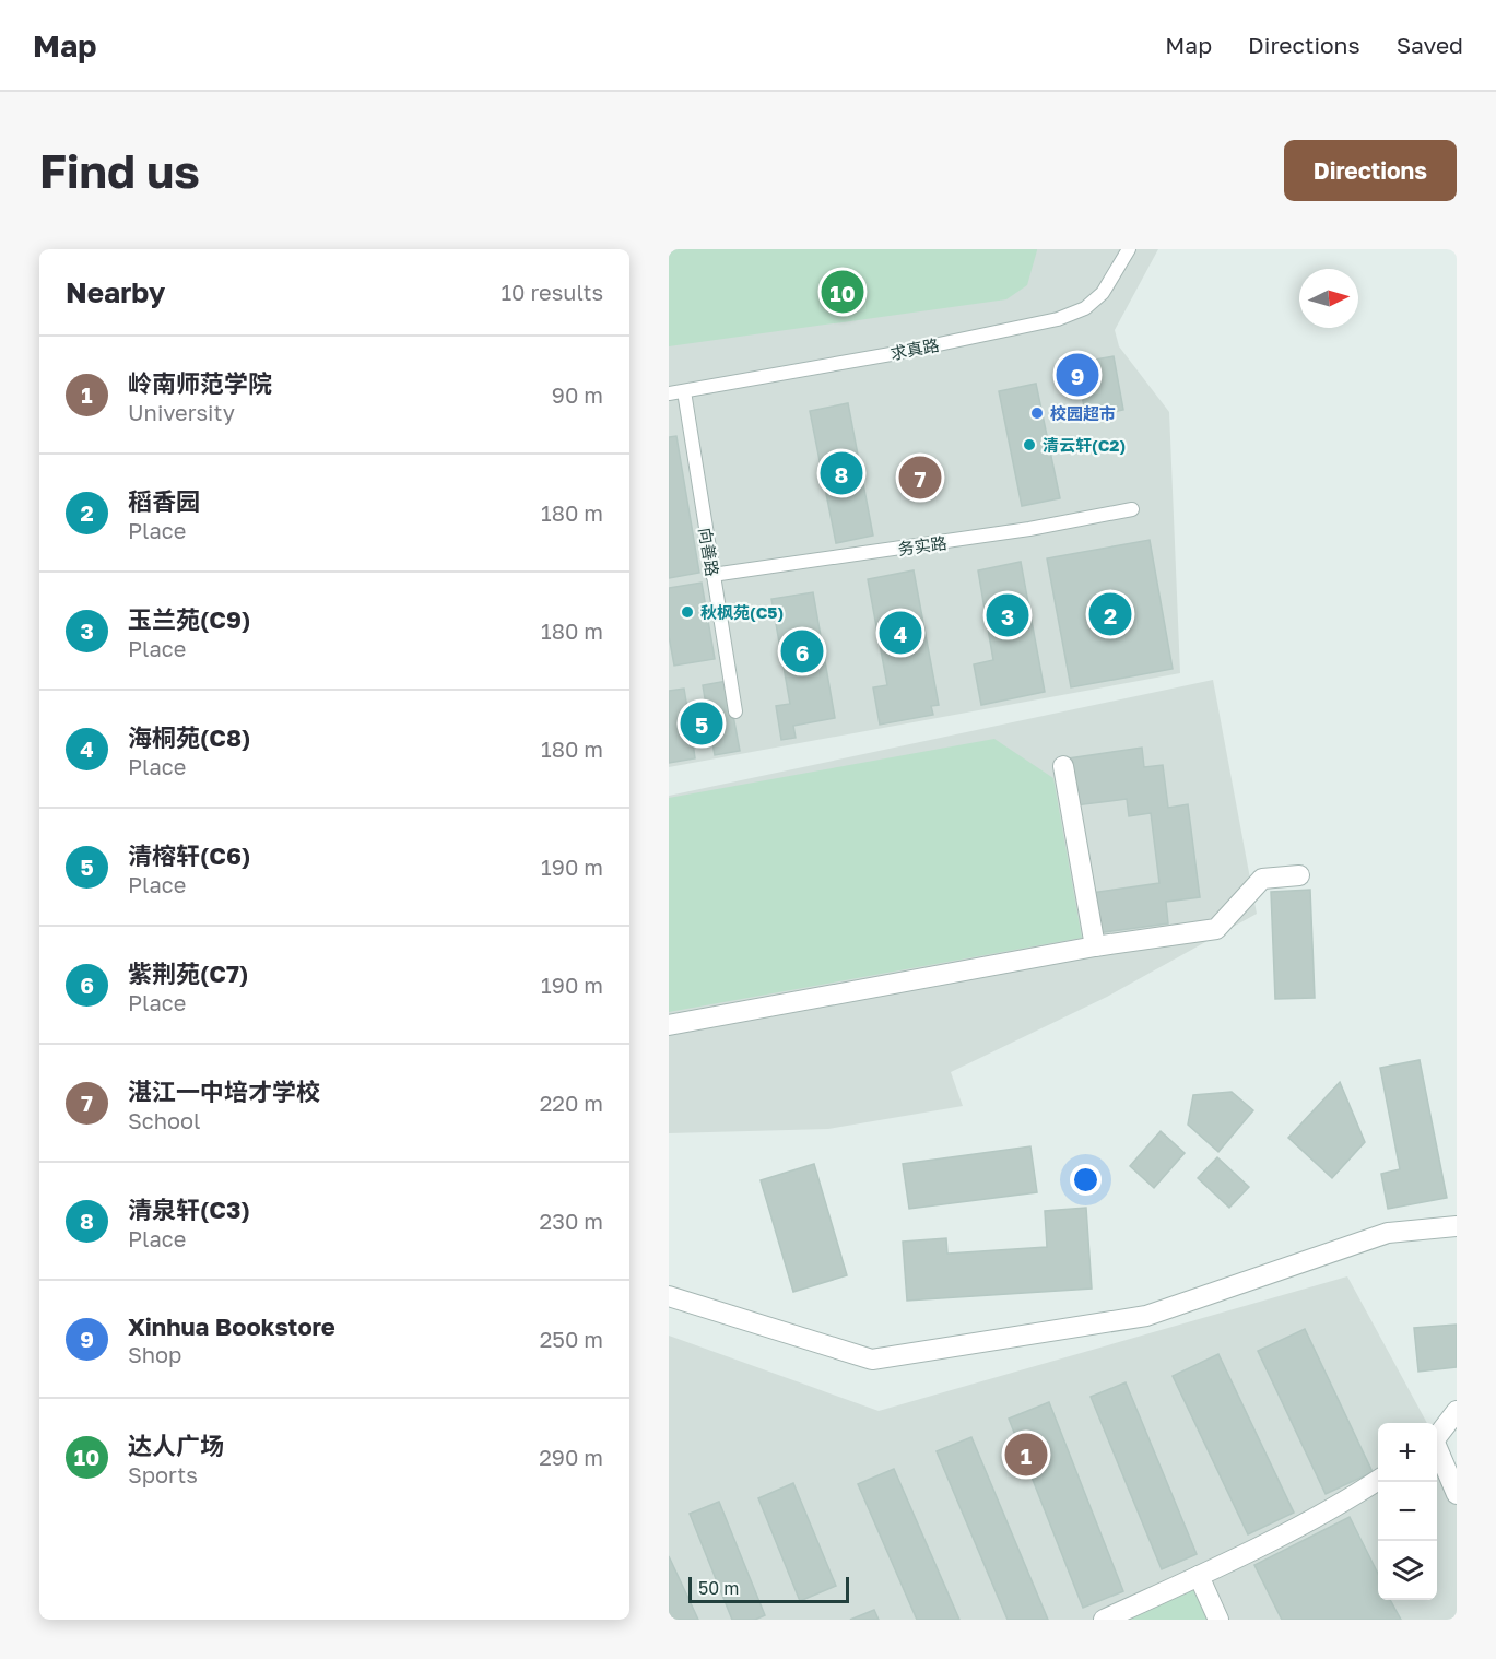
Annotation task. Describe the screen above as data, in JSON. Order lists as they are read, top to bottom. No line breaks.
{"streets":{"lane":["求真路","务实路","向善路"]},"crossings":[["求真路","向善路"],["务实路","向善路"]],"places":["校园超市","清云轩(C2)","秋枫苑(C5)"],"scale_bar":"50 m","north":"right","page":{"header":"Map","nav":["Map","Directions","Saved"],"buttons":"Directions","title":"Find us","heading":["Nearby","10 results"],"pins":["10","9","8","7","2","3","4","6","5","1"],"list":[{"mark":"1","name":"岭南师范学院","note":"University","value":"90 m"},{"mark":"2","name":"稻香园","note":"Place","value":"180 m"},{"mark":"3","name":"玉兰苑(C9)","note":"Place","value":"180 m"},{"mark":"4","name":"海桐苑(C8)","note":"Place","value":"180 m"},{"mark":"5","name":"清榕轩(C6)","note":"Place","value":"190 m"},{"mark":"6","name":"紫荆苑(C7)","note":"Place","value":"190 m"},{"mark":"7","name":"湛江一中培才学校","note":"School","value":"220 m"},{"mark":"8","name":"清泉轩(C3)","note":"Place","value":"230 m"},{"mark":"9","name":"Xinhua Bookstore","note":"Shop","value":"250 m"},{"mark":"10","name":"达人广场","note":"Sports","value":"290 m"}],"map_buttons":["+","−"],"scale":"50 m"}}
